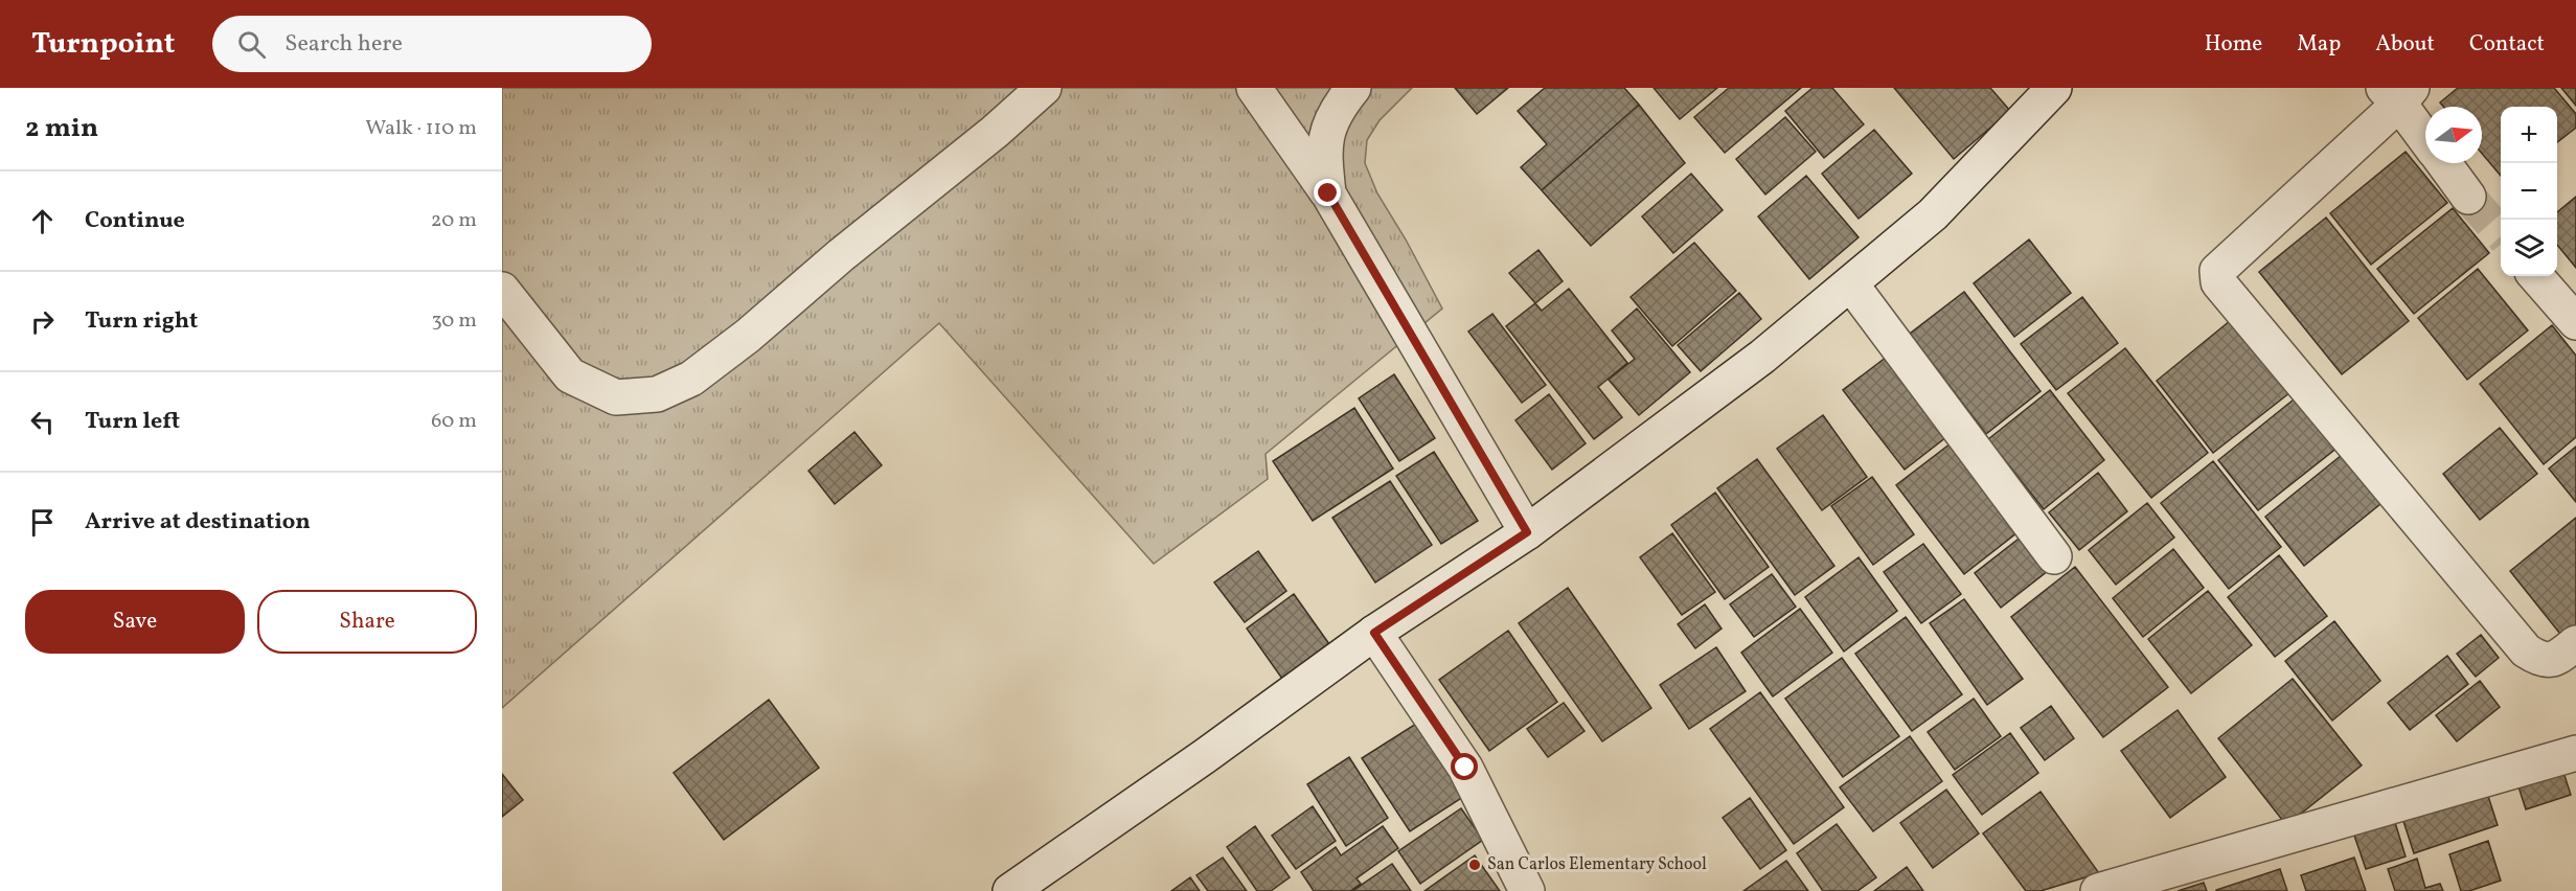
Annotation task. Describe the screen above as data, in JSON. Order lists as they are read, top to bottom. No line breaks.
{"places":["San Carlos Elementary School"],"north":"right","page":{"header":"Turnpoint","search":"Search here","nav":["Home","Map","About","Contact"],"heading":["2 min","Walk · 110 m"],"map_buttons":["+","−"],"list":[["Continue","20 m"],["Turn right","30 m"],["Turn left","60 m"],"Arrive at destination"],"buttons":["Save","Share"]}}
